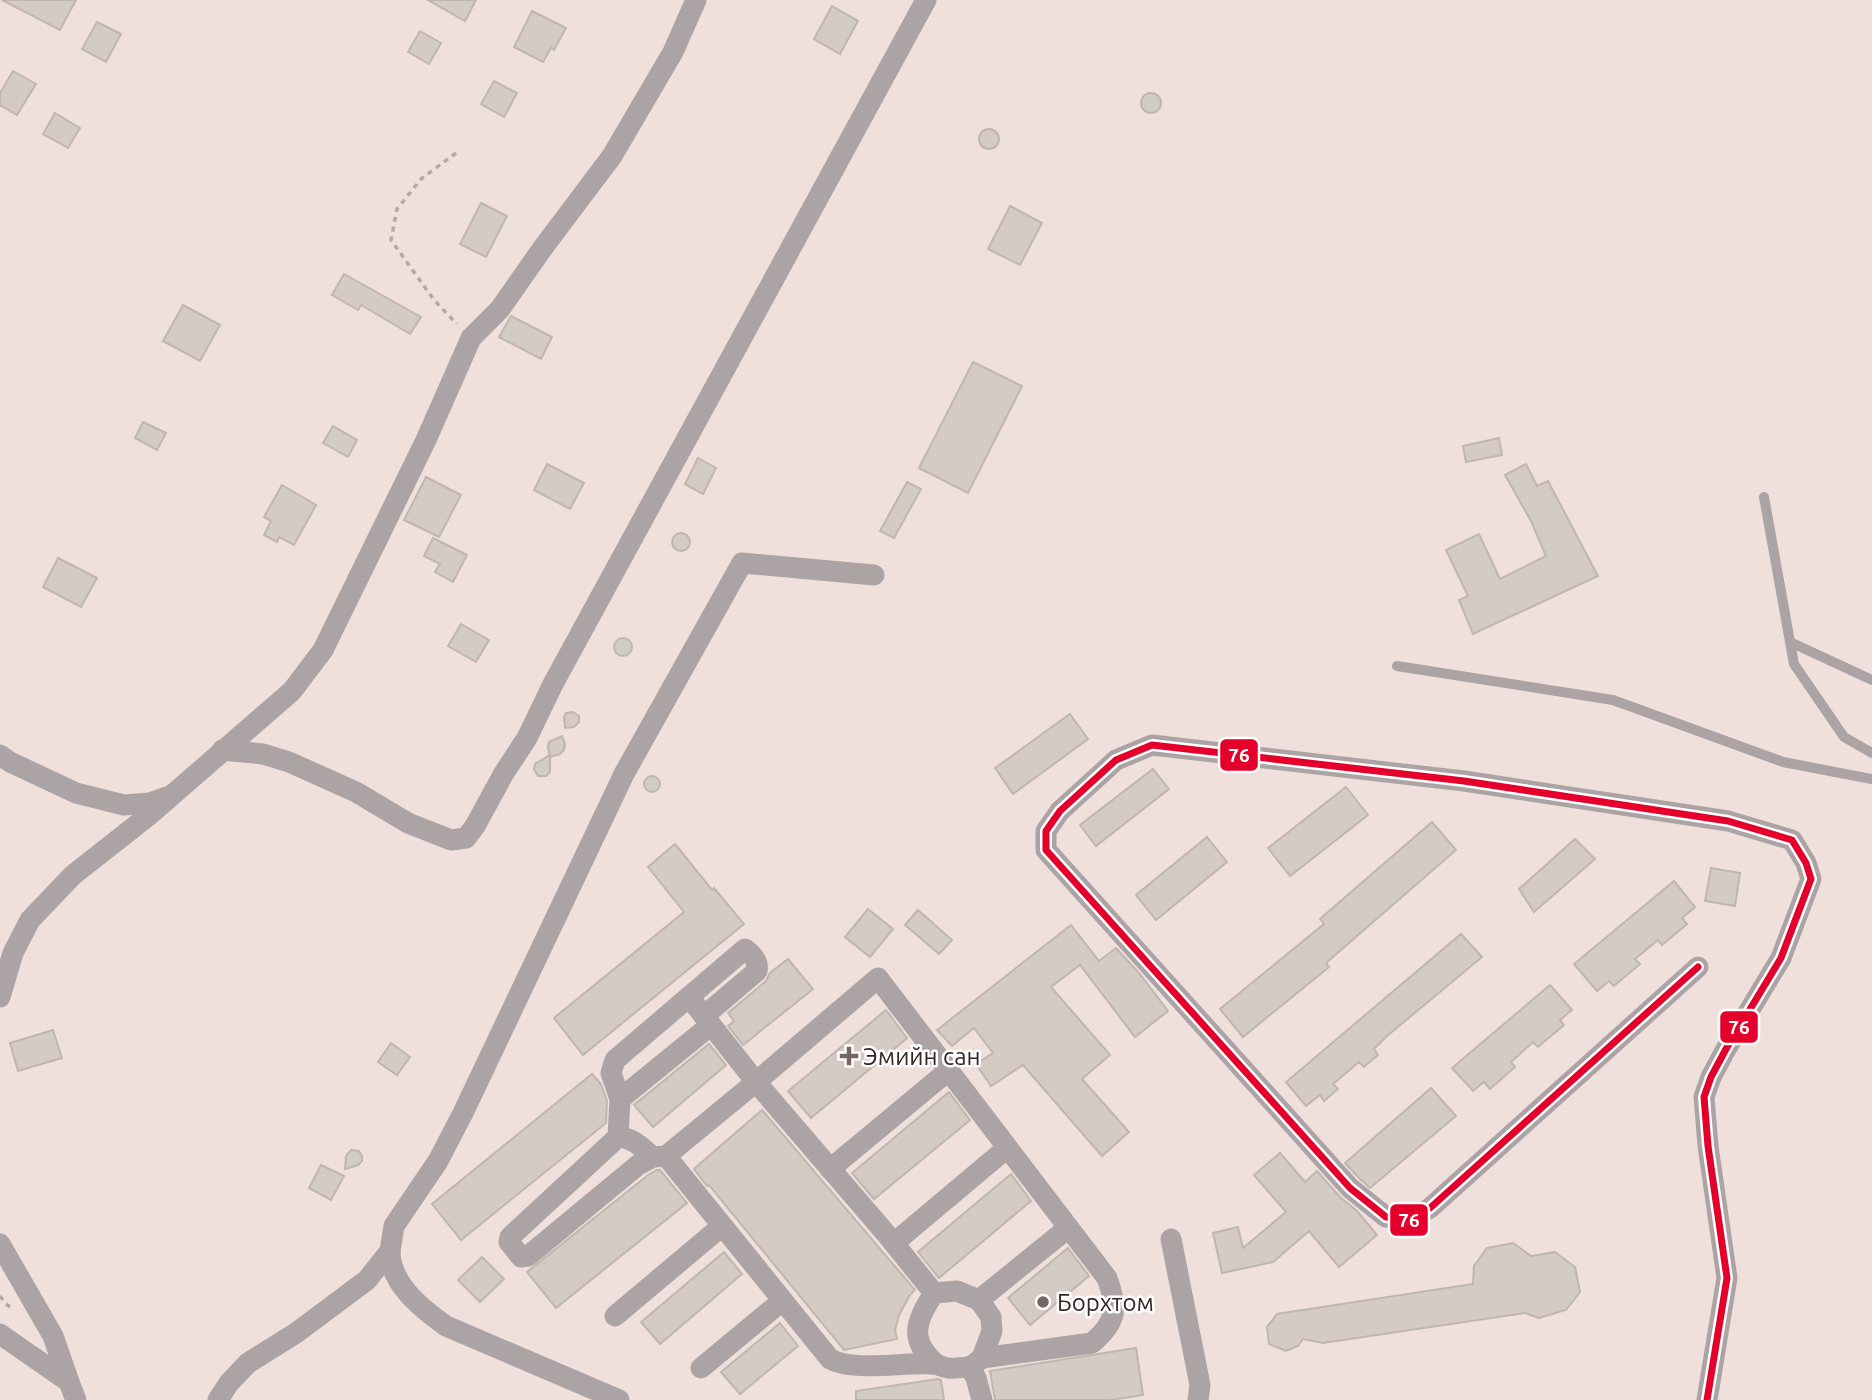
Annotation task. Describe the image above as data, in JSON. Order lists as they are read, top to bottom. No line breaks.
{"places":{"health":["Эмийн сан"],"other":["Борхтом"]},"lines":["transit line 76"]}
